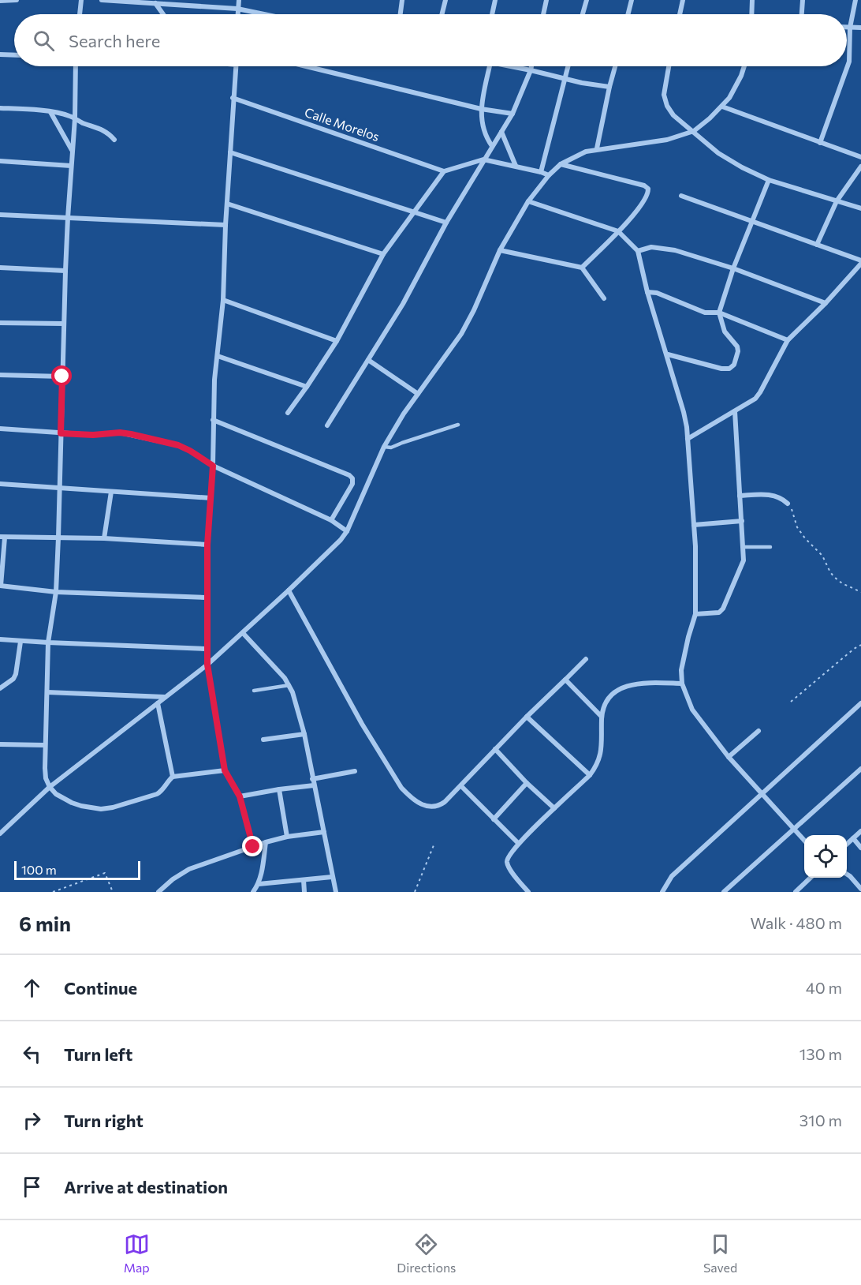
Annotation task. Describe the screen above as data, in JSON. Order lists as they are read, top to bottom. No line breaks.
{"streets":{"street":["Calle Morelos"]},"scale_bar":"100 m","page":{"search":"Search here","scale":"100 m","heading":["6 min","Walk · 480 m"],"list":[["Continue","40 m"],["Turn left","130 m"],["Turn right","310 m"],"Arrive at destination"],"nav":["Map","Directions","Saved"]}}
